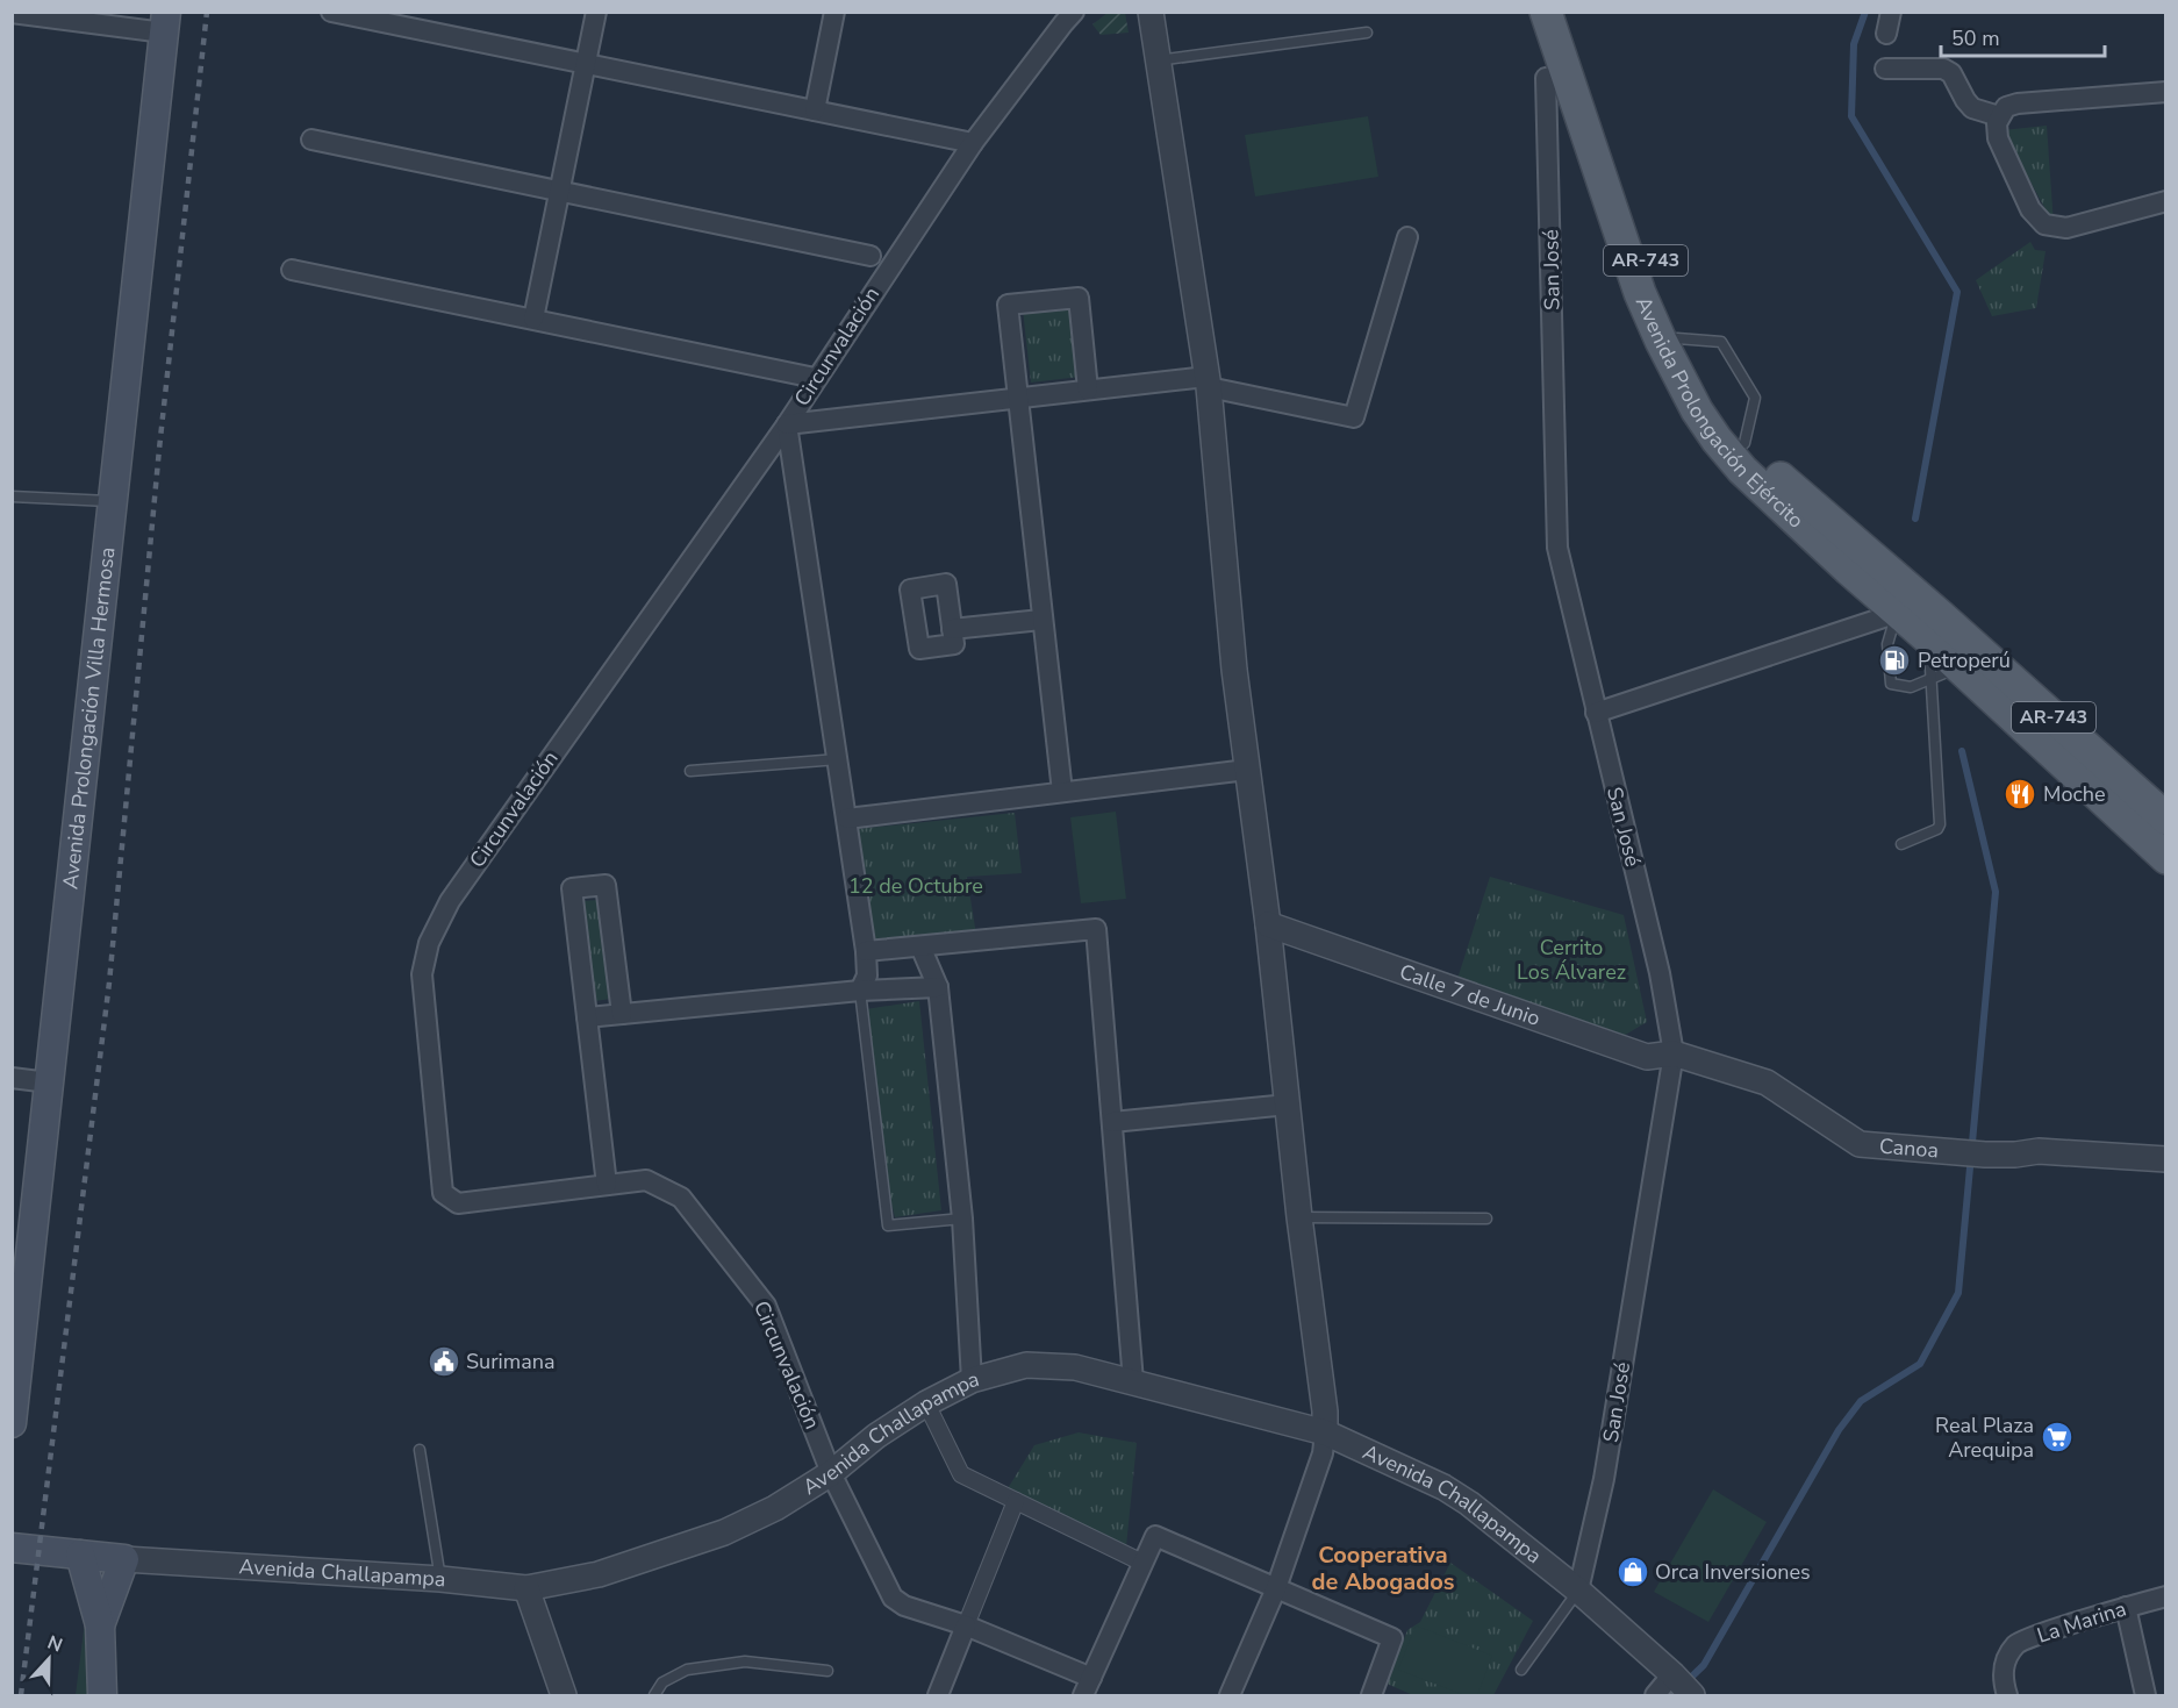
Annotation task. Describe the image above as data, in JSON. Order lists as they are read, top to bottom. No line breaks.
{"streets":{"main road":["AR-743","Avenida Prolongación Ejército","Avenida Prolongación Villa Hermosa","Avenida Challapampa"],"street":["San José","Circunvalación","Calle 7 de Junio","Canoa","La Marina"]},"crossings":[["AR-743","Avenida Prolongación Ejército"],["San José","Avenida Prolongación Ejército"],["San José","Calle 7 de Junio"],["San José","Canoa"],["San José","Avenida Challapampa"],["Circunvalación","Avenida Challapampa"],["Calle 7 de Junio","Canoa"]],"districts":["Cooperativa de Abogados"],"parks":["12 de Octubre","Cerrito Los Álvarez"],"places":{"fuel station":["Petroperú"],"restaurant":["Moche"],"public building":["Surimana"],"supermarket":["Real Plaza Arequipa"],"shop":["Orca Inversiones"]},"scale_bar":"50 m","north":"top"}
